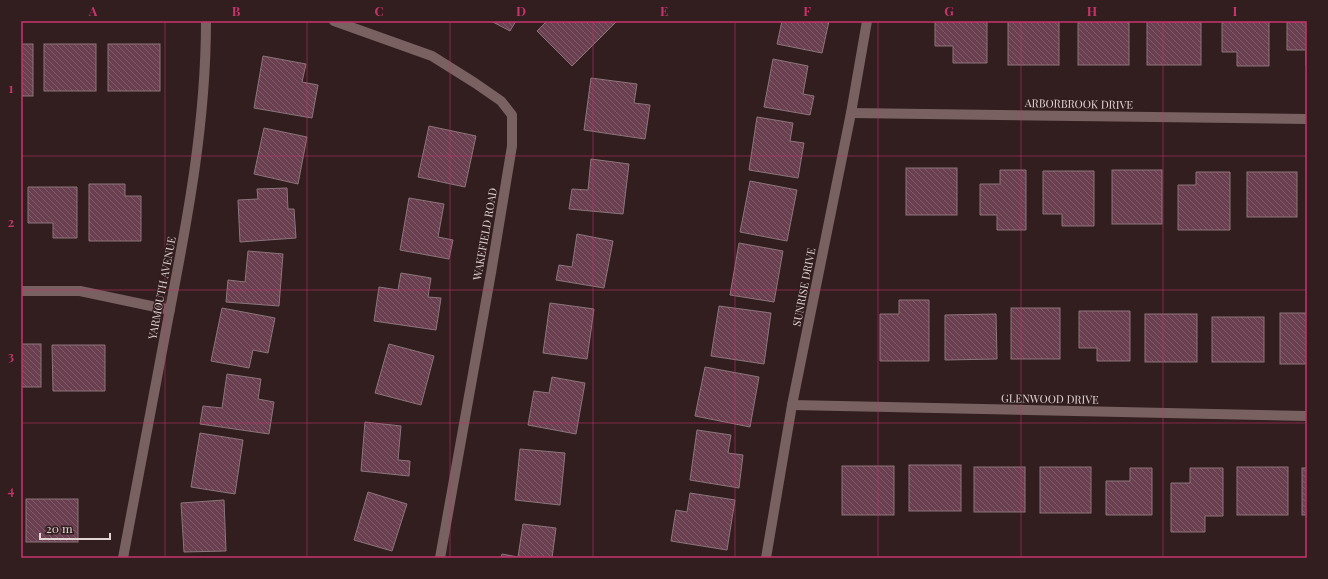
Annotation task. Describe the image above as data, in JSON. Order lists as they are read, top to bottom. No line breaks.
{"streets":{"street":["ARBORBROOK DRIVE","WAKEFIELD ROAD","SUNRISE DRIVE","YARMOUTH AVENUE","GLENWOOD DRIVE"]},"crossings":[["ARBORBROOK DRIVE","SUNRISE DRIVE"],["SUNRISE DRIVE","GLENWOOD DRIVE"]],"scale_bar":"20 m","grid":{"columns":["A","B","C","D","E","F","G","H","I"],"rows":["1","2","3","4"]}}
